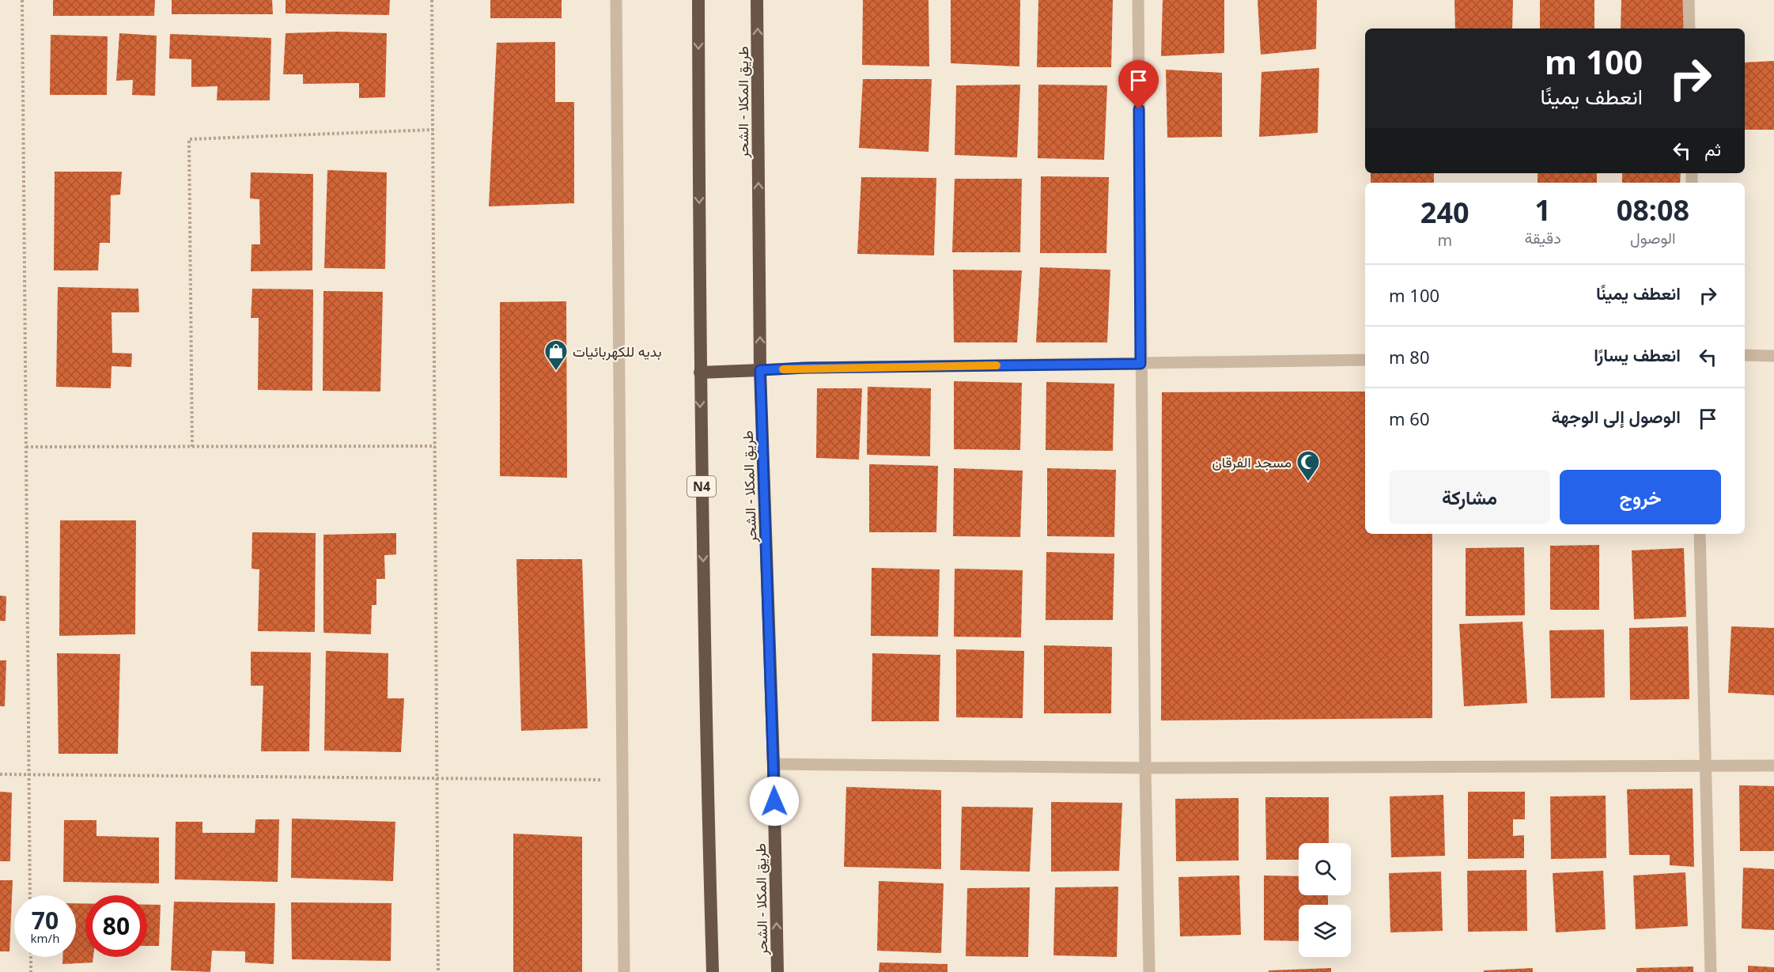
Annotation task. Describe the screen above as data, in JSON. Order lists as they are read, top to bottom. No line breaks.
{"streets":{"highway":["طريق المكلا - الشحر","N4"]},"places":{"shop":["بديه للكهربائيات"],"mosque":["مسجد الفرقان"]},"page":{"turn":["100 m","انعطف يمينًا"],"then":"ثم","eta":["08:08","الوصول","1","دقيقة","240","m"],"list":[{"name":"انعطف يمينًا","value":"100 m"},{"name":"انعطف يسارًا","value":"80 m"},{"name":"الوصول إلى الوجهة","value":"60 m"}],"buttons":["خروج","مشاركة"],"speed":"70 km/h","limit":"80"}}
